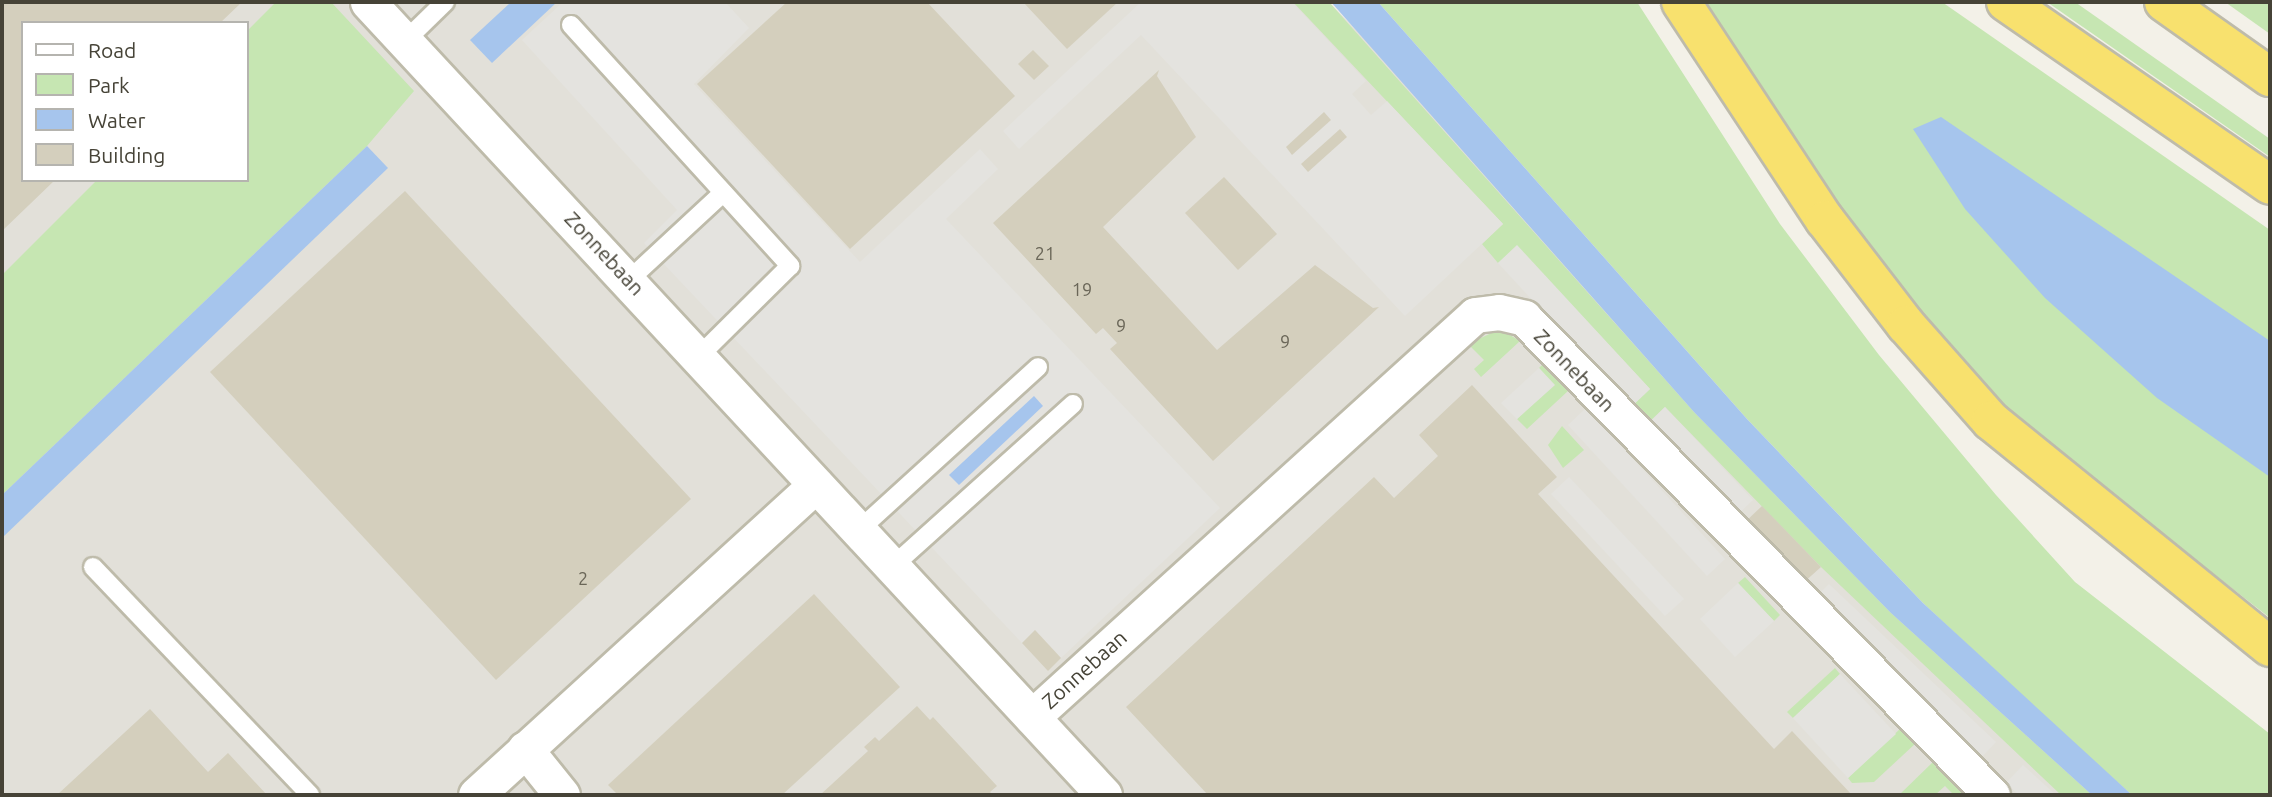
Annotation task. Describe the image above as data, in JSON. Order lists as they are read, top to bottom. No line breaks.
{"streets":{"street":["Zonnebaan"]},"house_numbers":["21","19","9","9","2"],"legend":["Road","Park","Water","Building"]}
